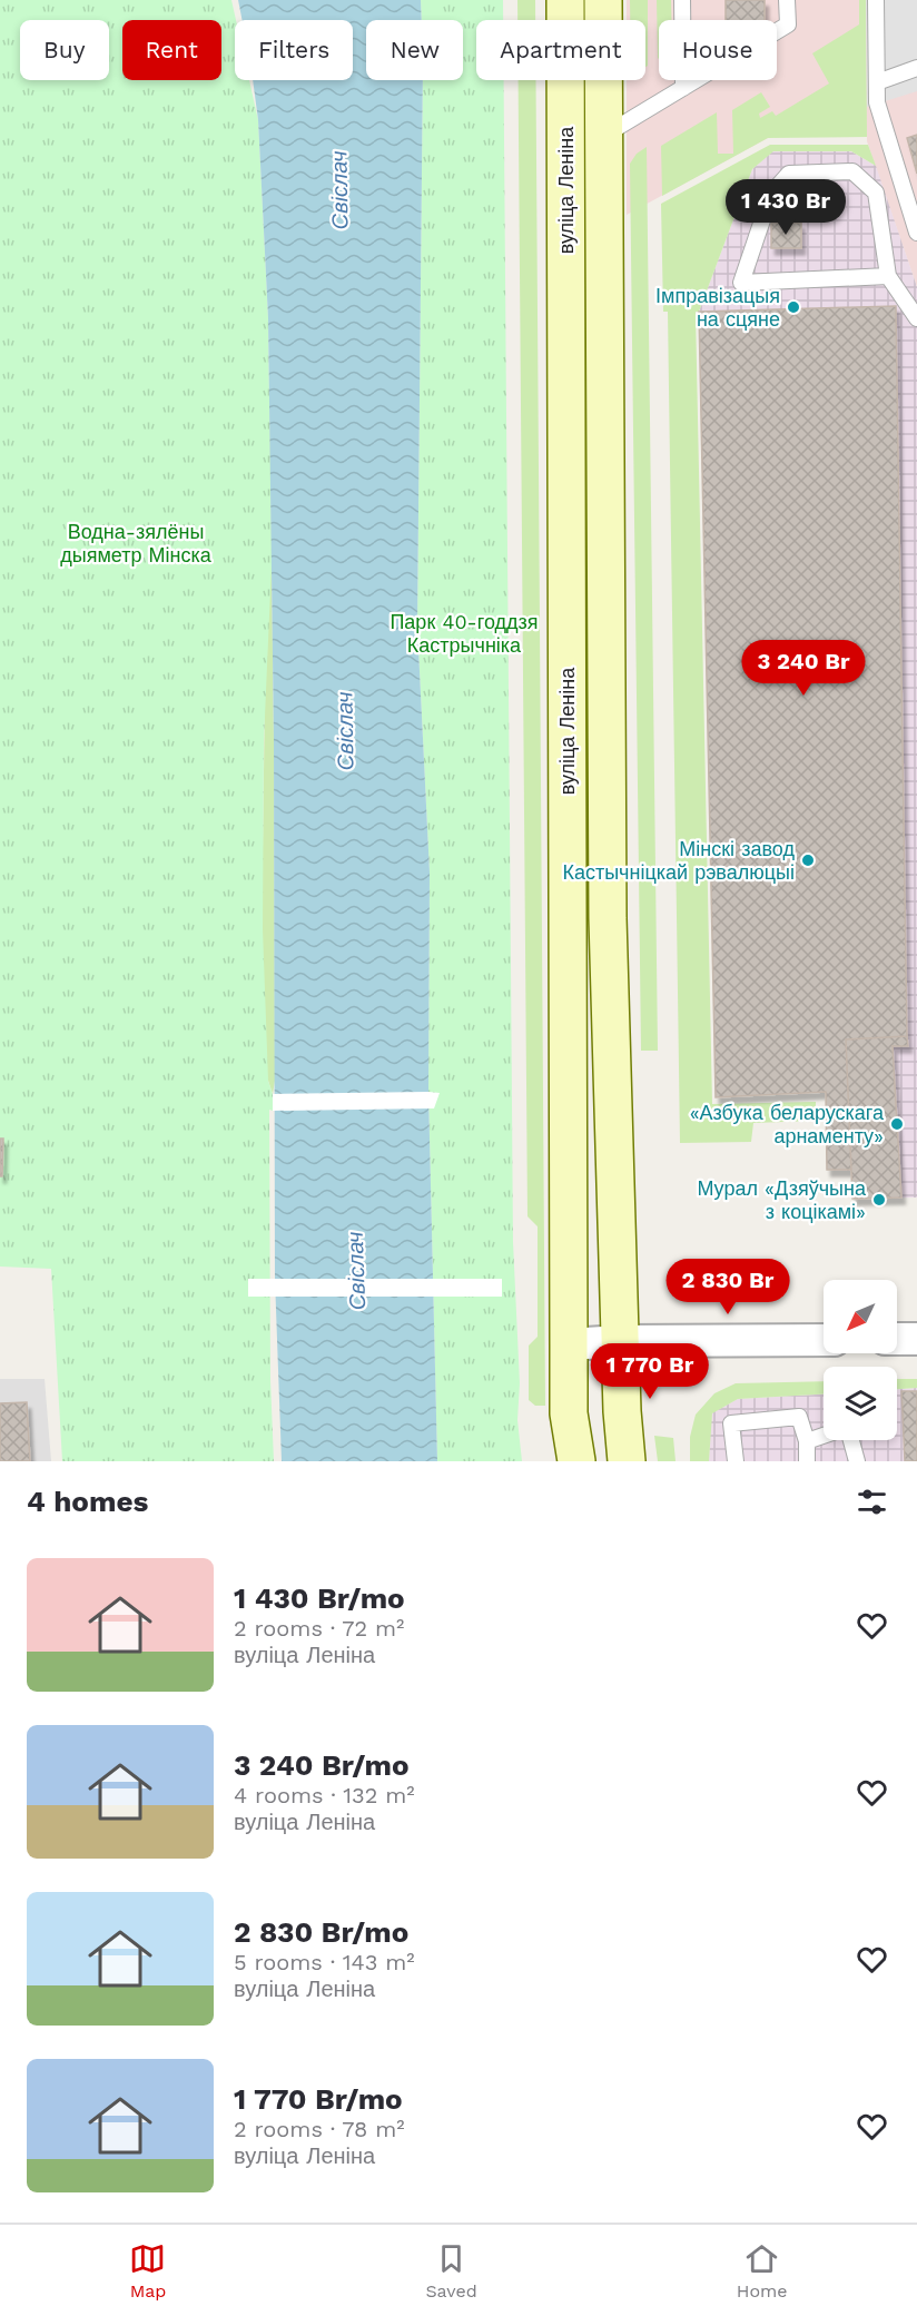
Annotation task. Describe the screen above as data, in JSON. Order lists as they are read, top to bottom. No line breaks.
{"streets":{"main road":["вуліца Леніна"]},"water":["Свіслач"],"parks":["Водна-зялёны дыяметр Мінска","Парк 40-годдзя Кастрычніка"],"places":["Імправізацыя на сцяне","Мінскі завод Кастычніцкай рэвалюцыі","«Азбука беларускага арнаменту»","Мурал «Дзяўчына з коцікамі»"],"north":"bottom left","page":{"chip":["Buy","Rent","Filters","New","Apartment","House"],"price":["1 430 Br","3 240 Br","2 830 Br","1 770 Br"],"heading":"4 homes","list":[{"name":"1 430 Br/mo","note":"2 rooms · 72 m² · вуліца Леніна"},{"name":"3 240 Br/mo","note":"4 rooms · 132 m² · вуліца Леніна"},{"name":"2 830 Br/mo","note":"5 rooms · 143 m² · вуліца Леніна"},{"name":"1 770 Br/mo","note":"2 rooms · 78 m² · вуліца Леніна"}],"tabs":["Map","Saved","Home"]}}
